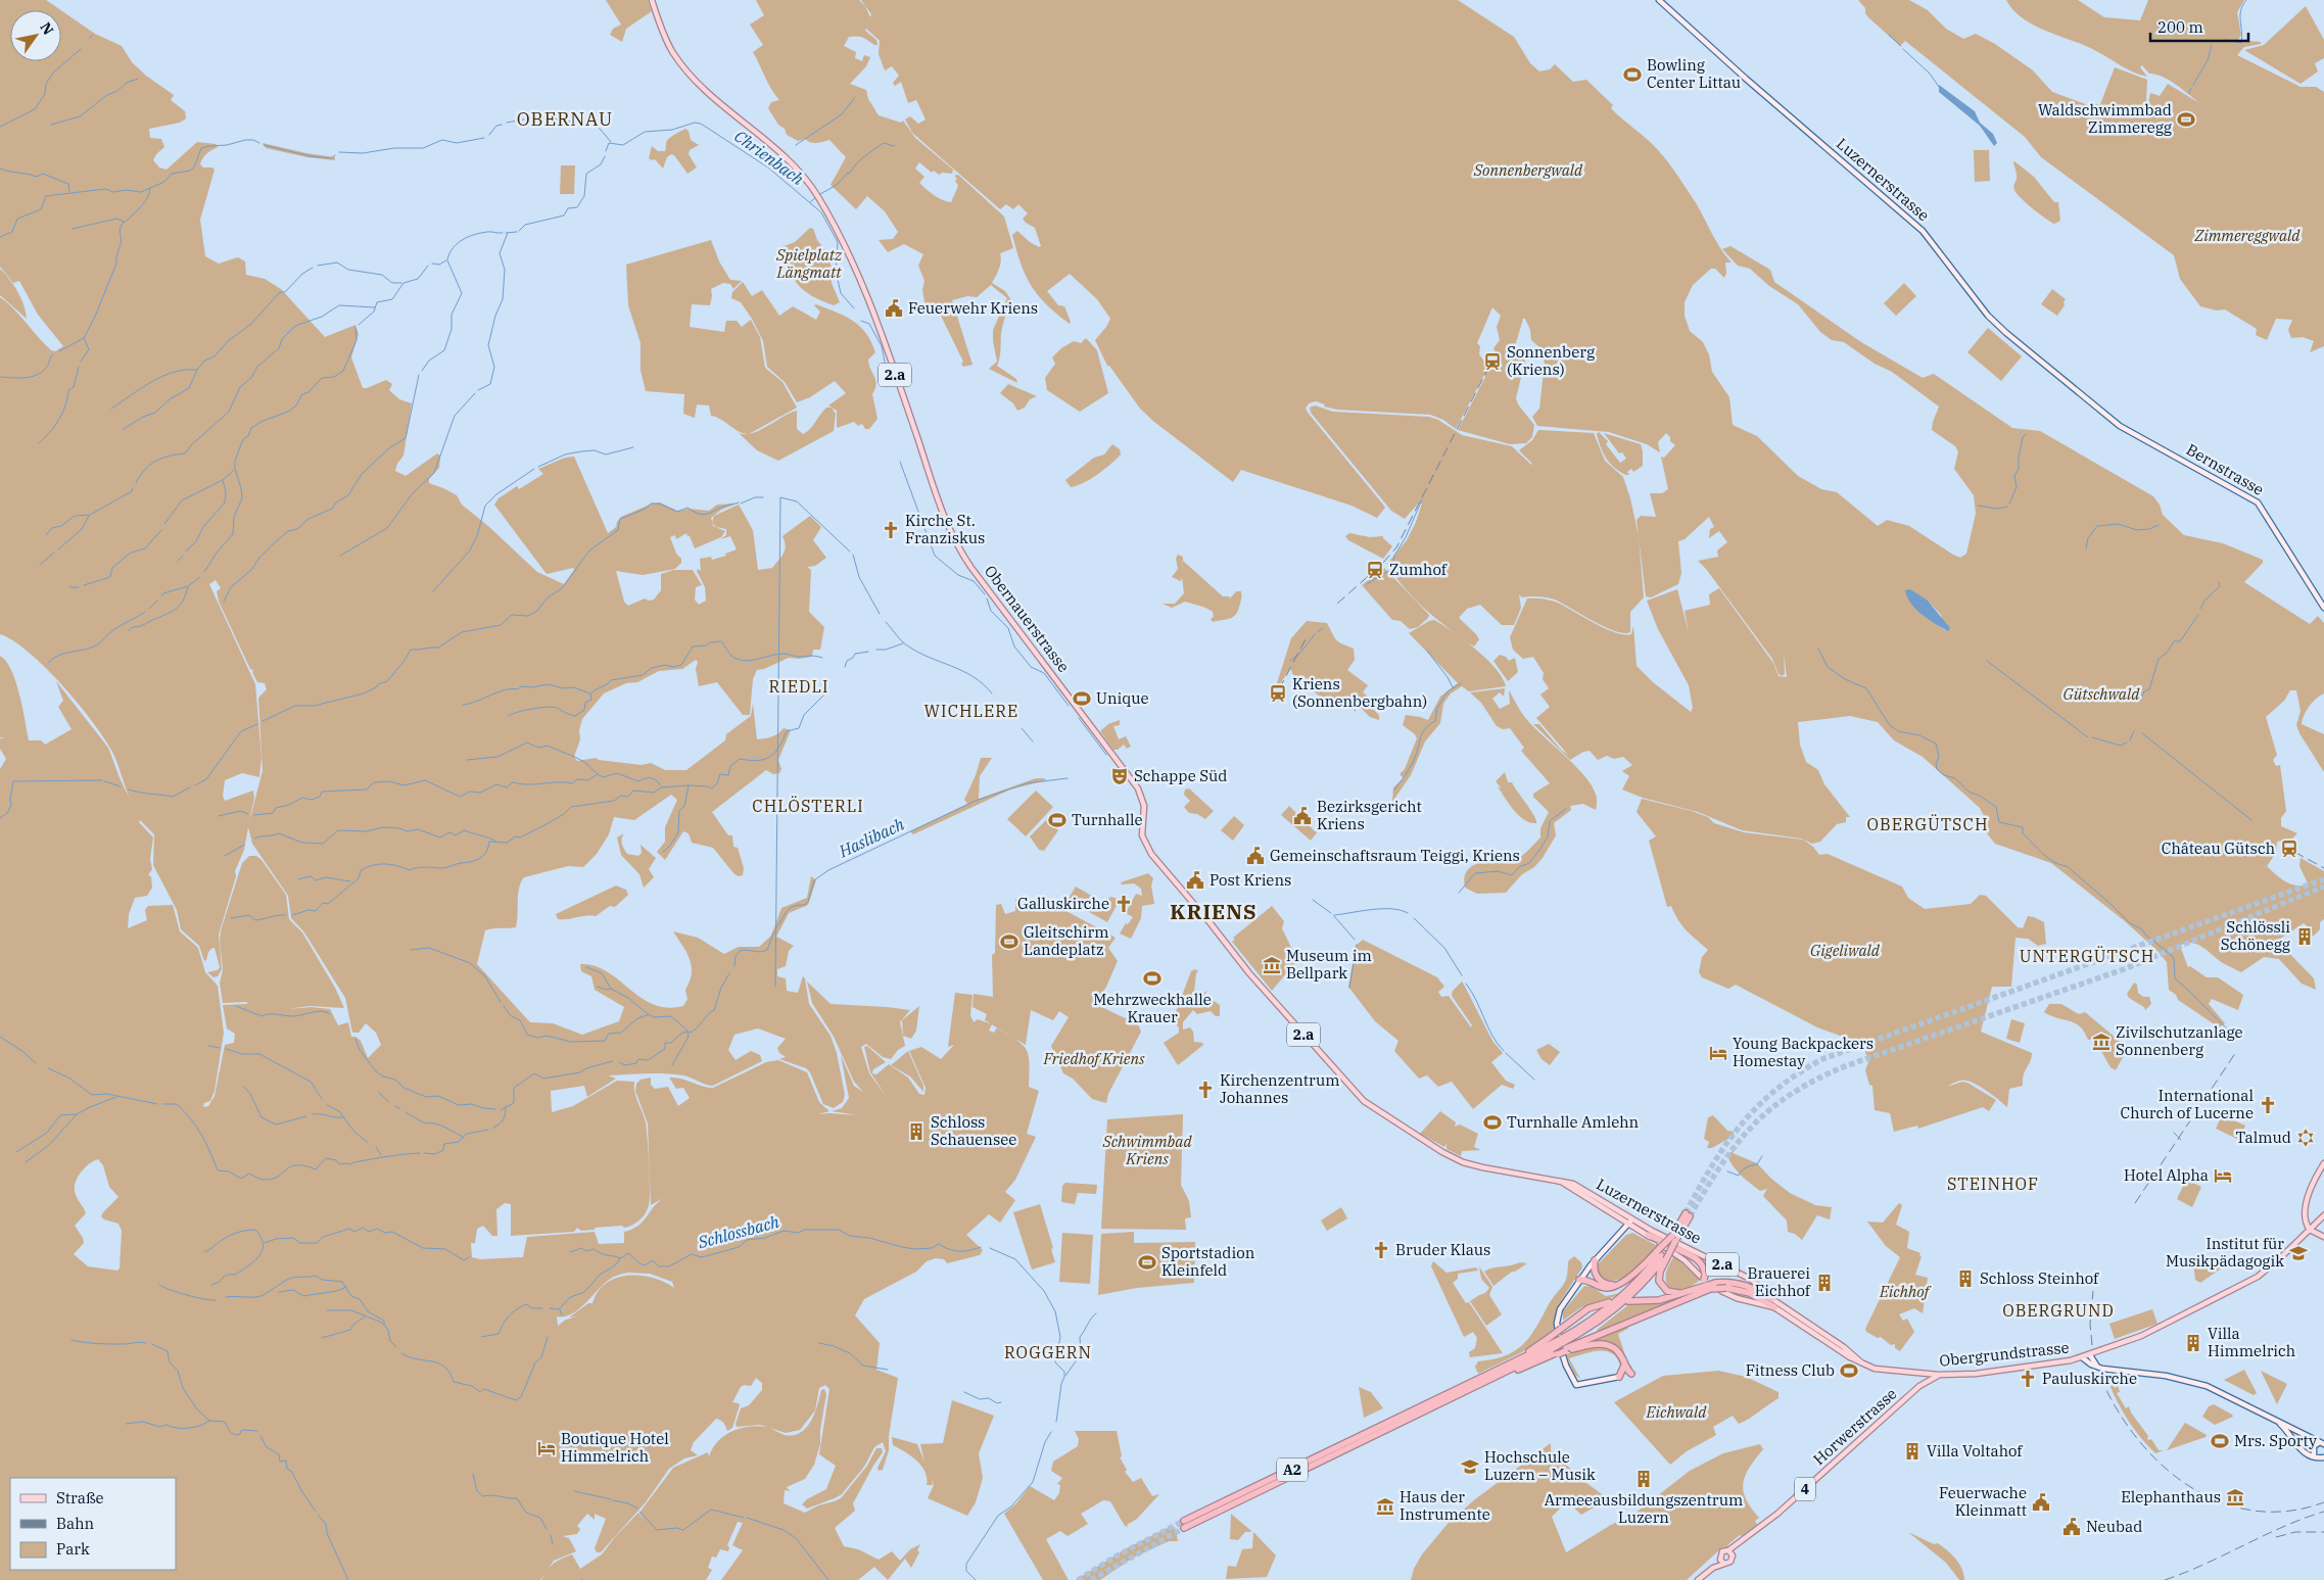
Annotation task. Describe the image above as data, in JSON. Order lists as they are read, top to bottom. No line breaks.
{"streets":{"highway":["A2"],"main road":["Luzernerstrasse","2.a","Bernstrasse","Obernauerstrasse","Obergrundstrasse","Horwerstrasse","4"]},"crossings":[["Luzernerstrasse","Bernstrasse"],["Luzernerstrasse","Obernauerstrasse"],["Luzernerstrasse","Obergrundstrasse"],["Obergrundstrasse","Horwerstrasse"]],"districts":["OBERNAU","RIEDLI","WICHLERE","CHLÖSTERLI","OBERGÜTSCH","KRIENS","UNTERGÜTSCH","STEINHOF","OBERGRUND","ROGGERN"],"water":["Chrienbach","Haslibach","Schlossbach"],"parks":["Sonnenbergwald","Zimmereggwald","Spielplatz Längmatt","Gütschwald","Gigeliwald","Friedhof Kriens","Schwimmbad Kriens","Eichhof","Eichwald"],"places":{"sports":["Bowling Center Littau","Waldschwimmbad Zimmeregg","Unique","Turnhalle","Gleitschirm Landeplatz","Mehrzweckhalle Krauer","Turnhalle Amlehn","Sportstadion Kleinfeld","Fitness Club","Mrs. Sporty"],"public building":["Feuerwehr Kriens","Bezirksgericht Kriens","Gemeinschaftsraum Teiggi, Kriens","Post Kriens","Feuerwache Kleinmatt","Neubad"],"station":["Sonnenberg (Kriens)","Zumhof","Kriens (Sonnenbergbahn)","Château Gütsch"],"church":["Kirche St. Franziskus","Galluskirche","Kirchenzentrum Johannes","International Church of Lucerne","Bruder Klaus","Pauluskirche"],"theatre":["Schappe Süd"],"building":["Schlössli Schönegg","Schloss Schauensee","Schloss Steinhof","Brauerei Eichhof","Villa Himmelrich","Villa Voltahof","Armeeausbildungszentrum Luzern"],"museum":["Museum im Bellpark","Zivilschutzanlage Sonnenberg","Elephanthaus","Haus der Instrumente"],"hotel":["Young Backpackers Homestay","Hotel Alpha","Boutique Hotel Himmelrich"],"synagogue":["Talmud"],"school or university":["Institut für Musikpädagogik","Hochschule Luzern – Musik"]},"legend":["Straße","Bahn","Park"],"scale_bar":"200 m","north":"top right"}
